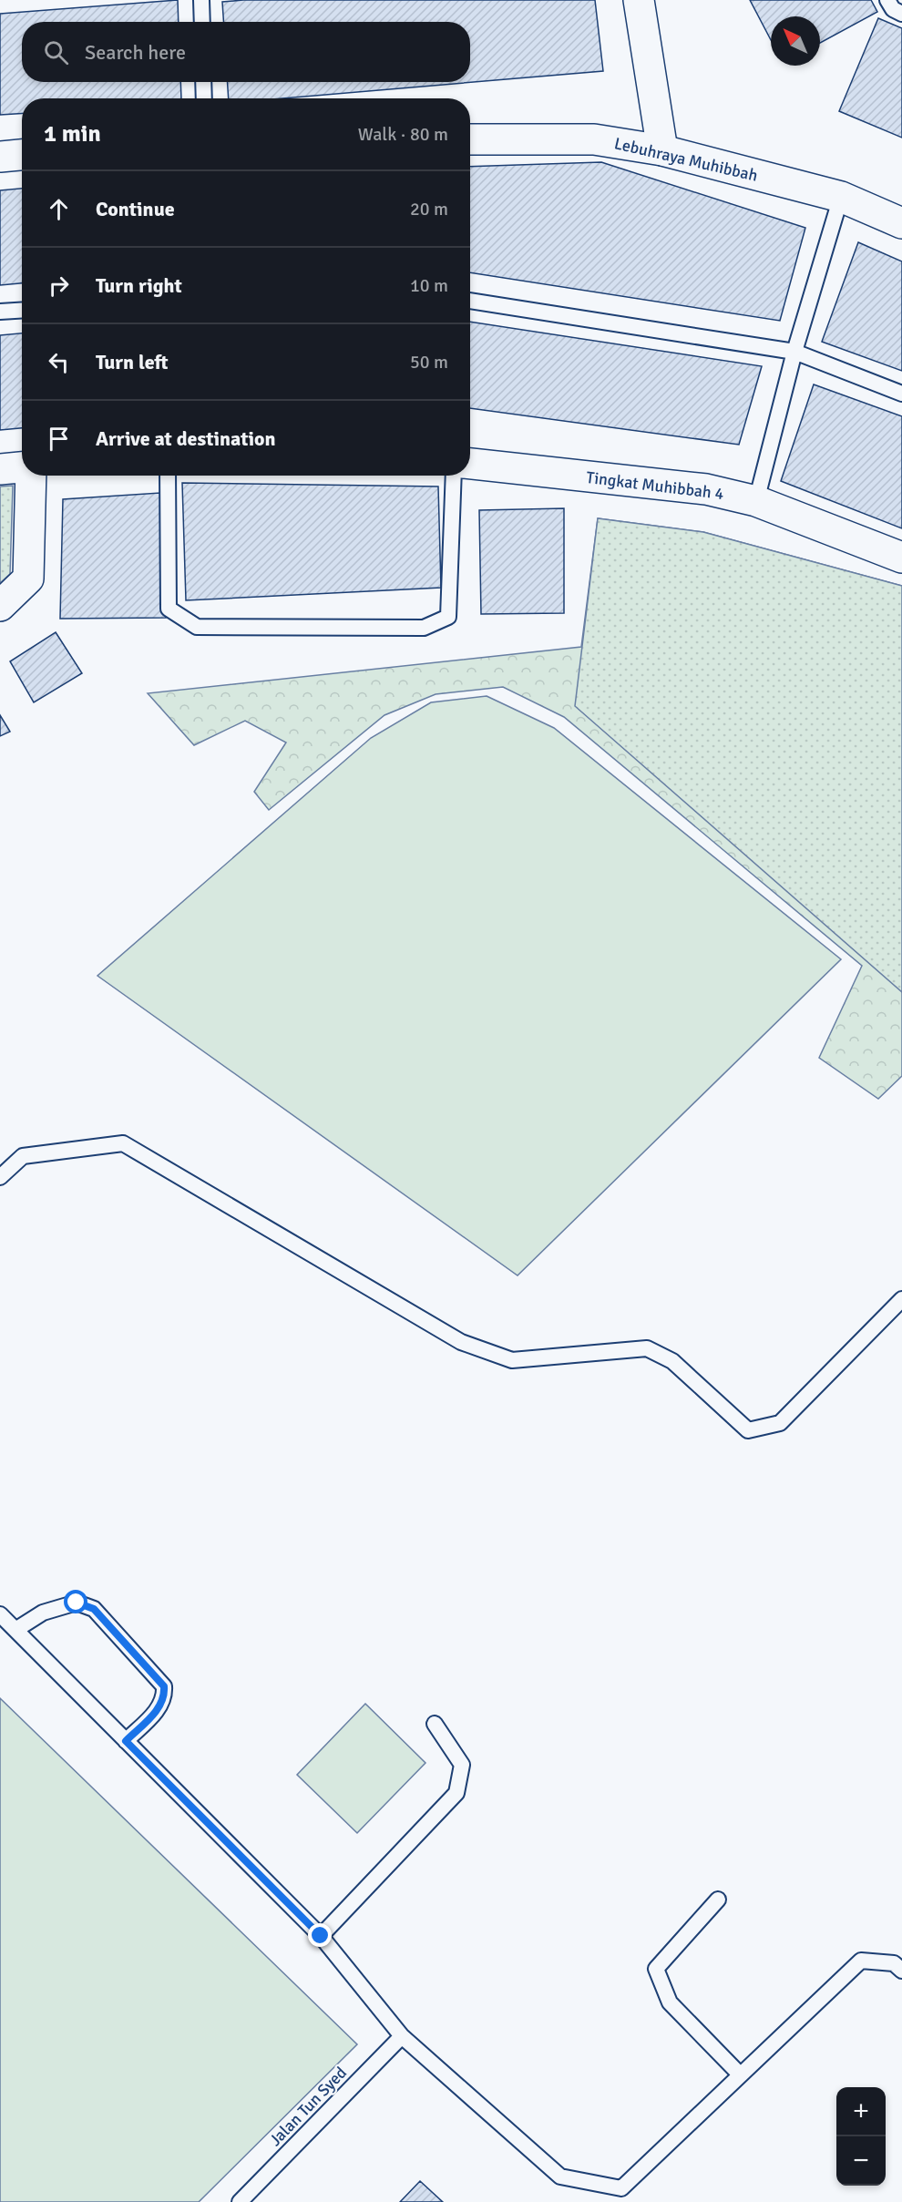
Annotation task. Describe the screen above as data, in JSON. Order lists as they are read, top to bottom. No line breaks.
{"streets":{"street":["Lebuhraya Muhibbah","Tingkat Muhibbah 4"],"lane":["Jalan Tun Syed"]},"north":"top left","page":{"search":"Search here","heading":["1 min","Walk · 80 m"],"list":[["Continue","20 m"],["Turn right","10 m"],["Turn left","50 m"],"Arrive at destination"],"map_buttons":["+","−"]}}
